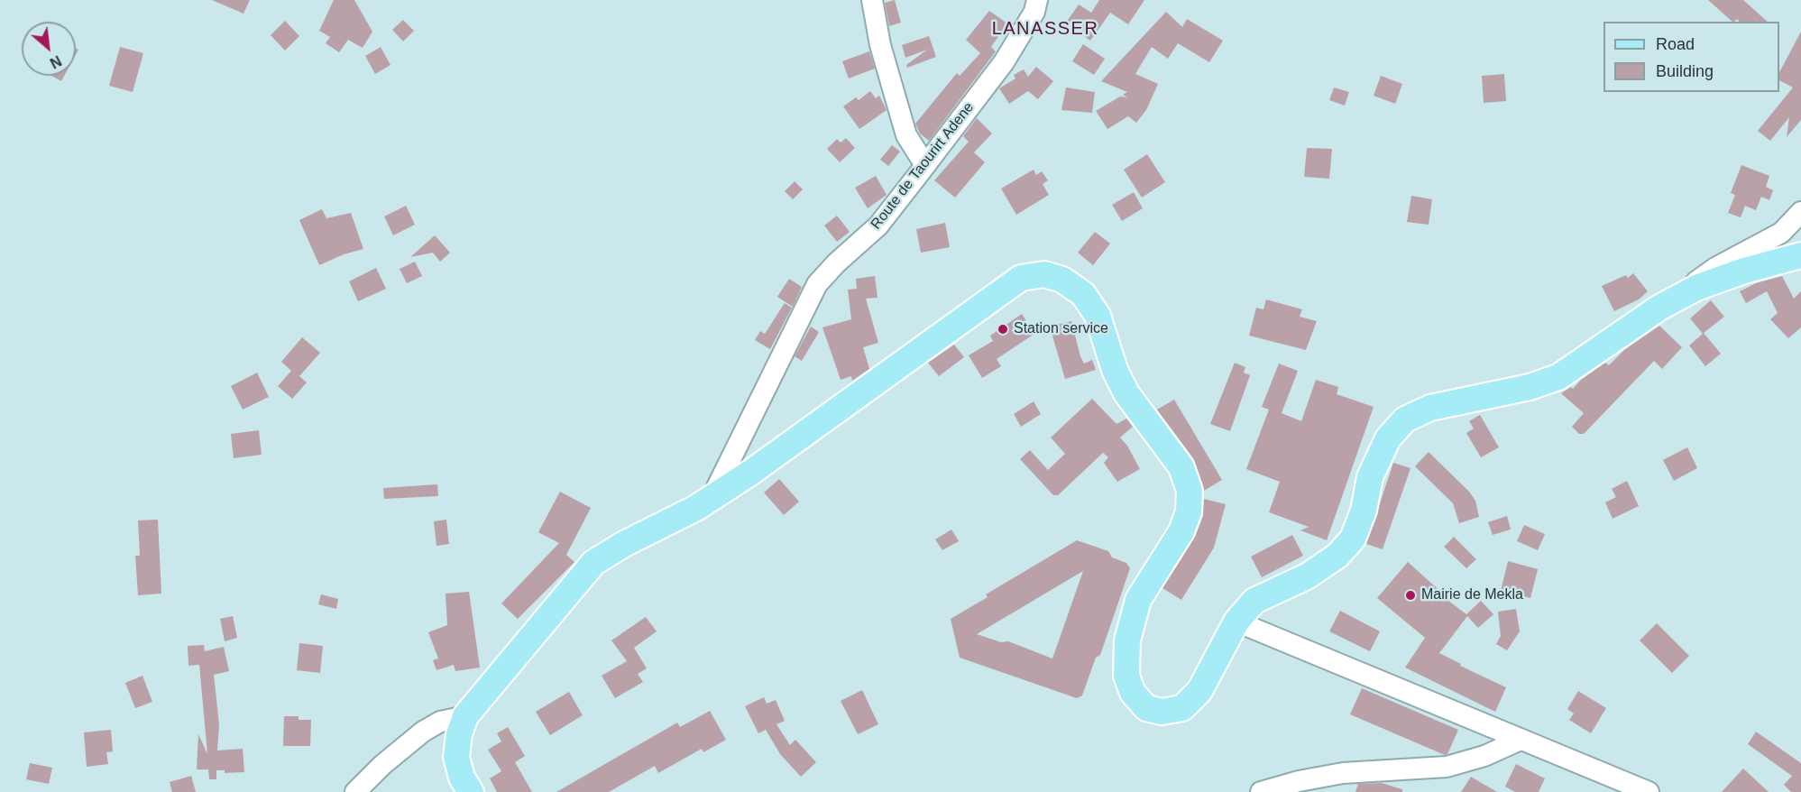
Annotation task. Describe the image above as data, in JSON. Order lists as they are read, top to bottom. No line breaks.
{"streets":{"street":["Route de Taourirt Adene"]},"districts":["LANASSER"],"places":["Station service","Mairie de Mekla"],"legend":["Road","Building"],"north":"bottom right"}
